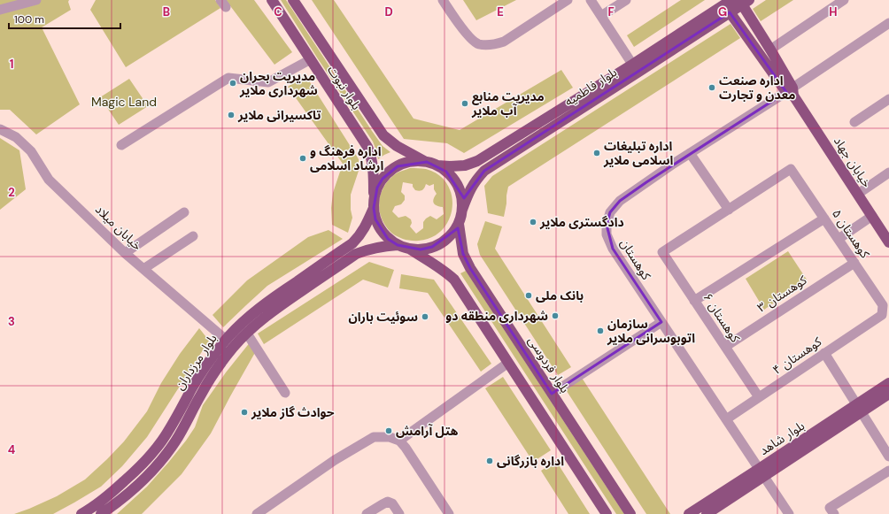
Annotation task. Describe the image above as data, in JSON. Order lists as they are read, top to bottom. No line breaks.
{"streets":{"main road":["بلوار فاطمیه","بلوار نبوت","خیابان جهاد","بلوار مرزداران","بلوار فردوسی","بلوار شاهد"],"street":["خیابان میلاد","کوهستان ۵","کوهستان","کوهستان ۳","کوهستان ۶","کوهستان ۴"]},"crossings":[["بلوار فاطمیه","بلوار نبوت"],["بلوار فاطمیه","خیابان جهاد"],["بلوار فاطمیه","بلوار مرزداران"],["بلوار فاطمیه","بلوار فردوسی"],["بلوار نبوت","بلوار مرزداران"],["بلوار نبوت","بلوار فردوسی"],["خیابان جهاد","کوهستان"],["خیابان میلاد","بلوار مرزداران"],["کوهستان ۵","کوهستان ۳"],["کوهستان ۵","کوهستان ۶"],["کوهستان ۵","کوهستان ۴"],["کوهستان","کوهستان ۴"],["کوهستان","بلوار شاهد"],["کوهستان ۳","کوهستان ۶"],["کوهستان ۶","کوهستان ۴"],["بلوار مرزداران","بلوار فردوسی"]],"parks":["Magic Land"],"places":["مدیریت بحران شهرداری ملایر","اداره صنعت معدن و تجارت","مدیریت منابع آب ملایر","تاکسیرانی ملایر","اداره تبلیغات اسلامی ملایر","اداره فرهنگ و ارشاد اسلامی","دادگستری ملایر","بانک ملی","شهرداری منطقه دو","سوئیت باران","سازمان اتوبوسرانی ملایر","حوادث گاز ملایر","هتل آرامش","اداره بازرگانی"],"scale_bar":"100 m","grid":{"columns":["B","C","D","E","F","G","H"],"rows":["1","2","3","4"]}}
